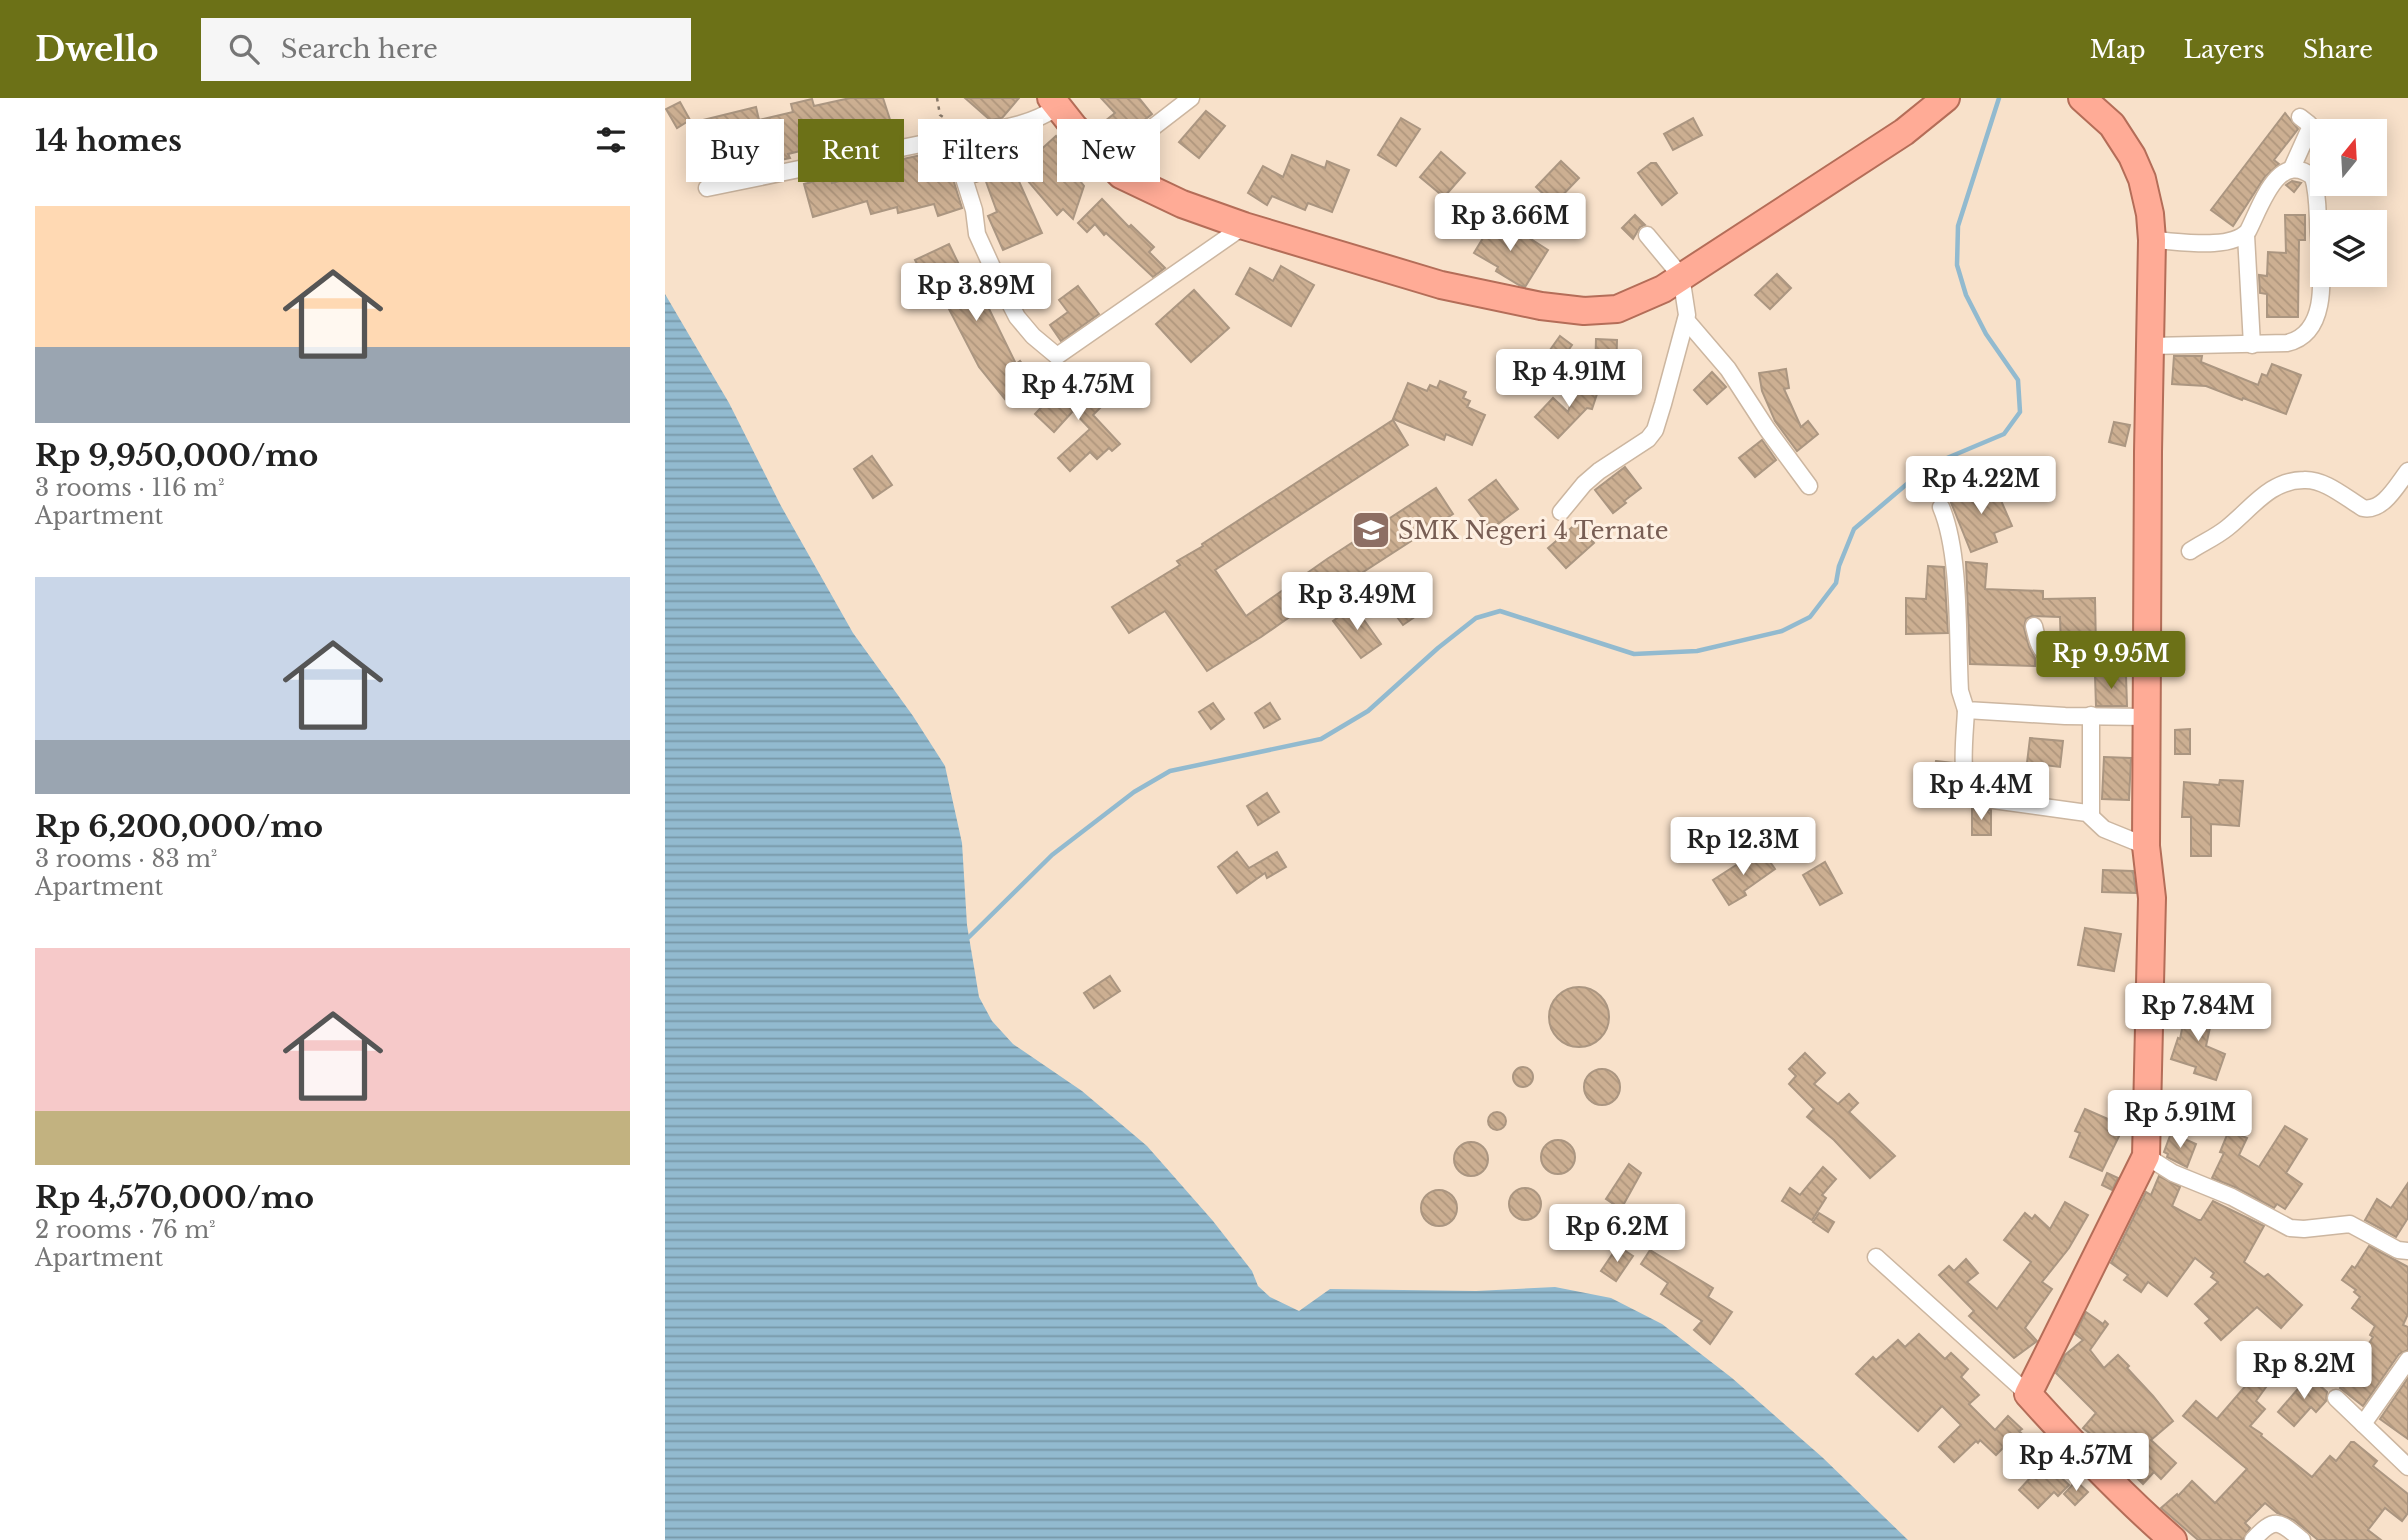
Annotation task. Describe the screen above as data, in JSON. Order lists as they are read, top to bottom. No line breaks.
{"places":{"school or university":["SMK Negeri 4 Ternate"]},"north":"top","page":{"header":"Dwello","search":"Search here","nav":["Map","Layers","Share"],"heading":"14 homes","chip":["Buy","Rent","Filters","New"],"list":[{"name":"Rp 9,950,000/mo","note":"3 rooms · 116 m² · Apartment"},{"name":"Rp 6,200,000/mo","note":"3 rooms · 83 m² · Apartment"},{"name":"Rp 4,570,000/mo","note":"2 rooms · 76 m² · Apartment"}],"price":["Rp 3.66M","Rp 3.89M","Rp 4.91M","Rp 4.75M","Rp 4.22M","Rp 3.49M","Rp 9.95M","Rp 4.4M","Rp 12.3M","Rp 7.84M","Rp 5.91M","Rp 6.2M","Rp 8.2M","Rp 4.57M"]}}
